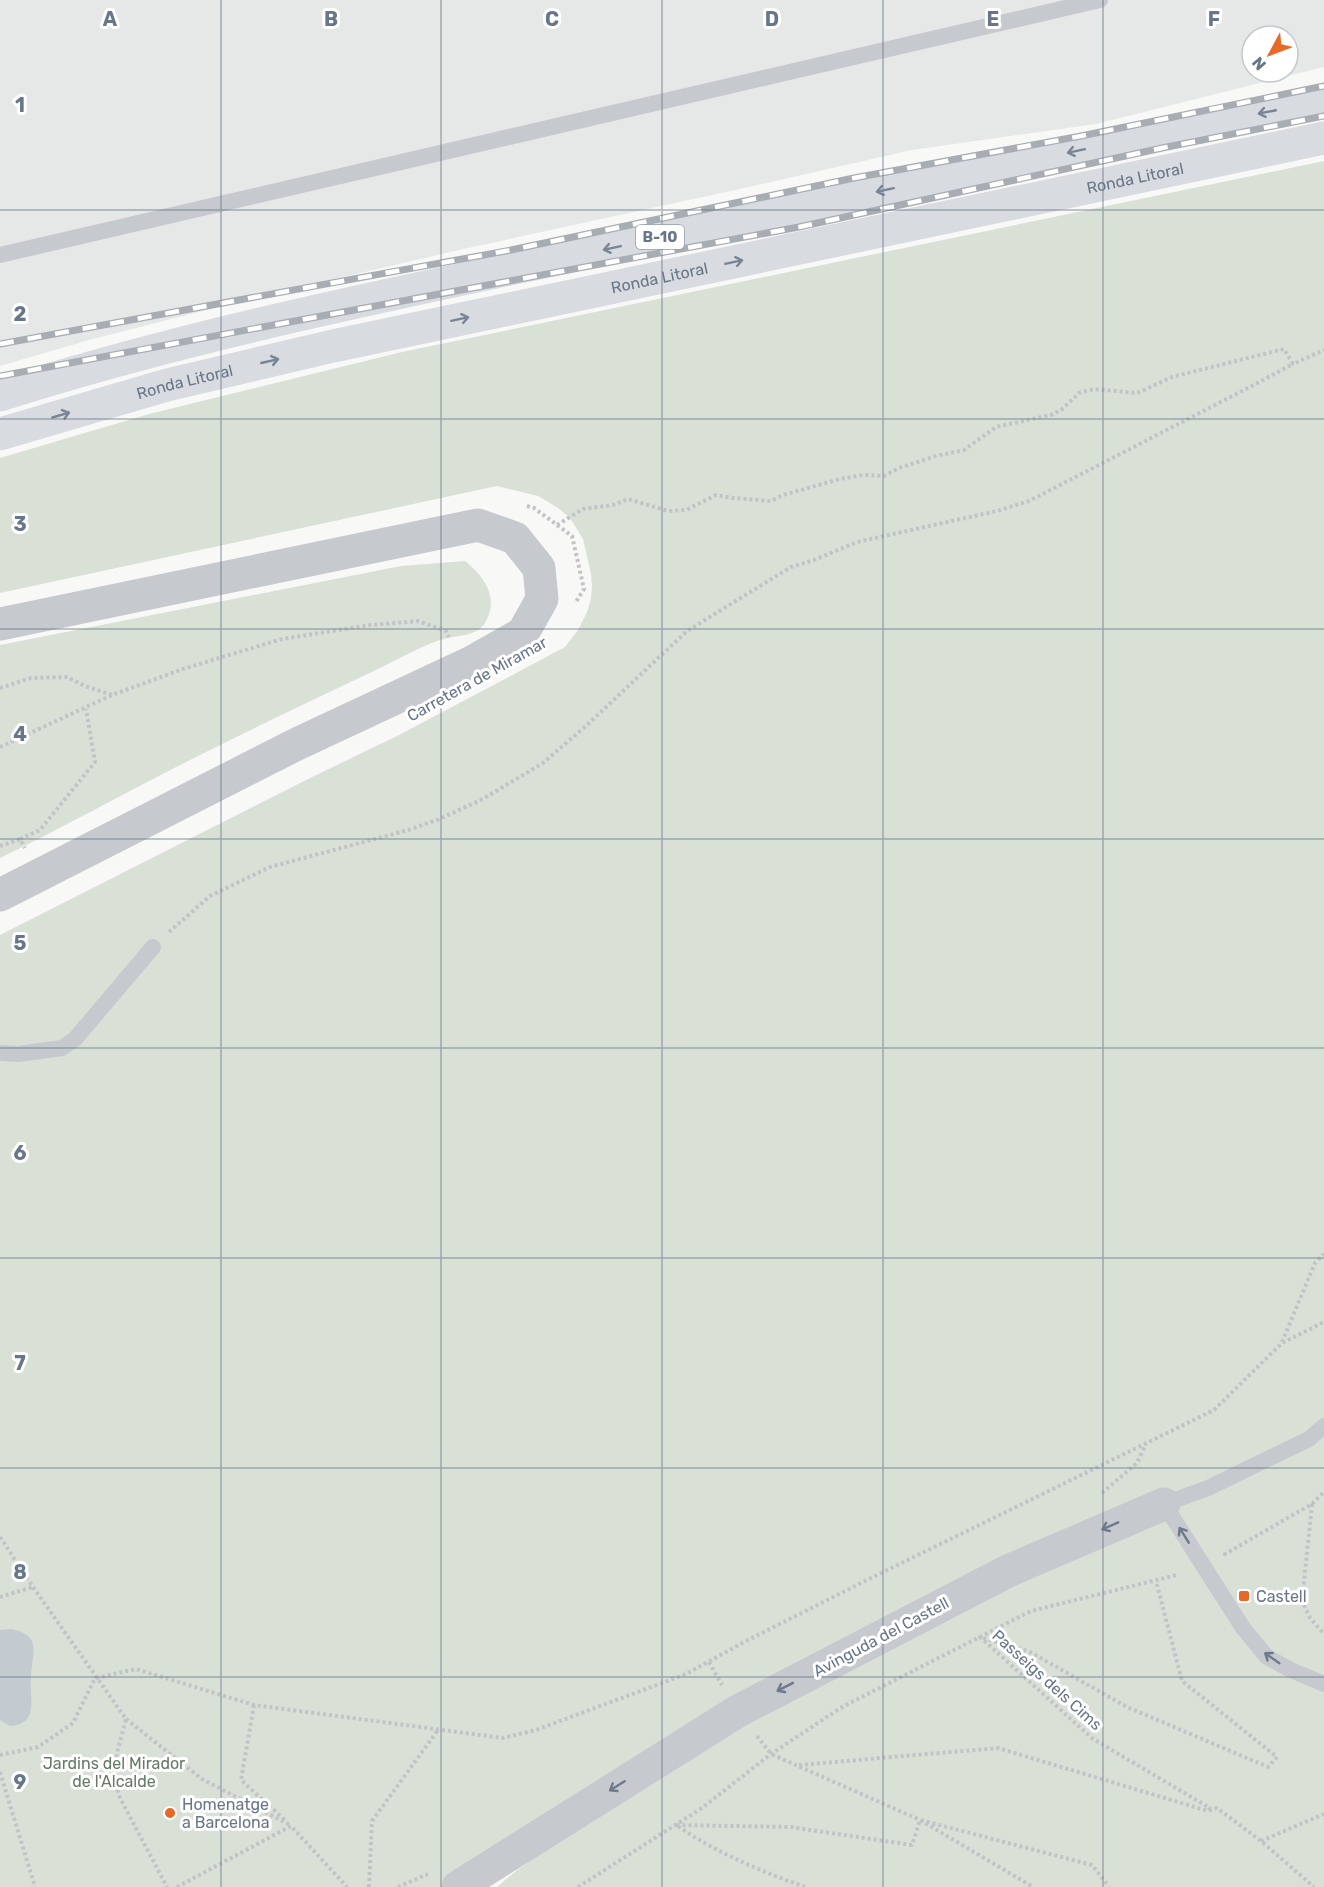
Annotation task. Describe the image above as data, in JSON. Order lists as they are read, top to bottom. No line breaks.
{"streets":{"highway":["Ronda Litoral","B-10"],"street":["Carretera de Miramar","Avinguda del Castell"],"path":["Passeigs dels Cims"]},"one_way":["Avinguda del Castell"],"parks":["Jardins del Mirador de l'Alcalde"],"places":{"transit":["Castell"],"other":["Homenatge a Barcelona"]},"north":"bottom left","grid":{"columns":["A","B","C","D","E","F"],"rows":["1","2","3","4","5","6","7","8","9"]}}
